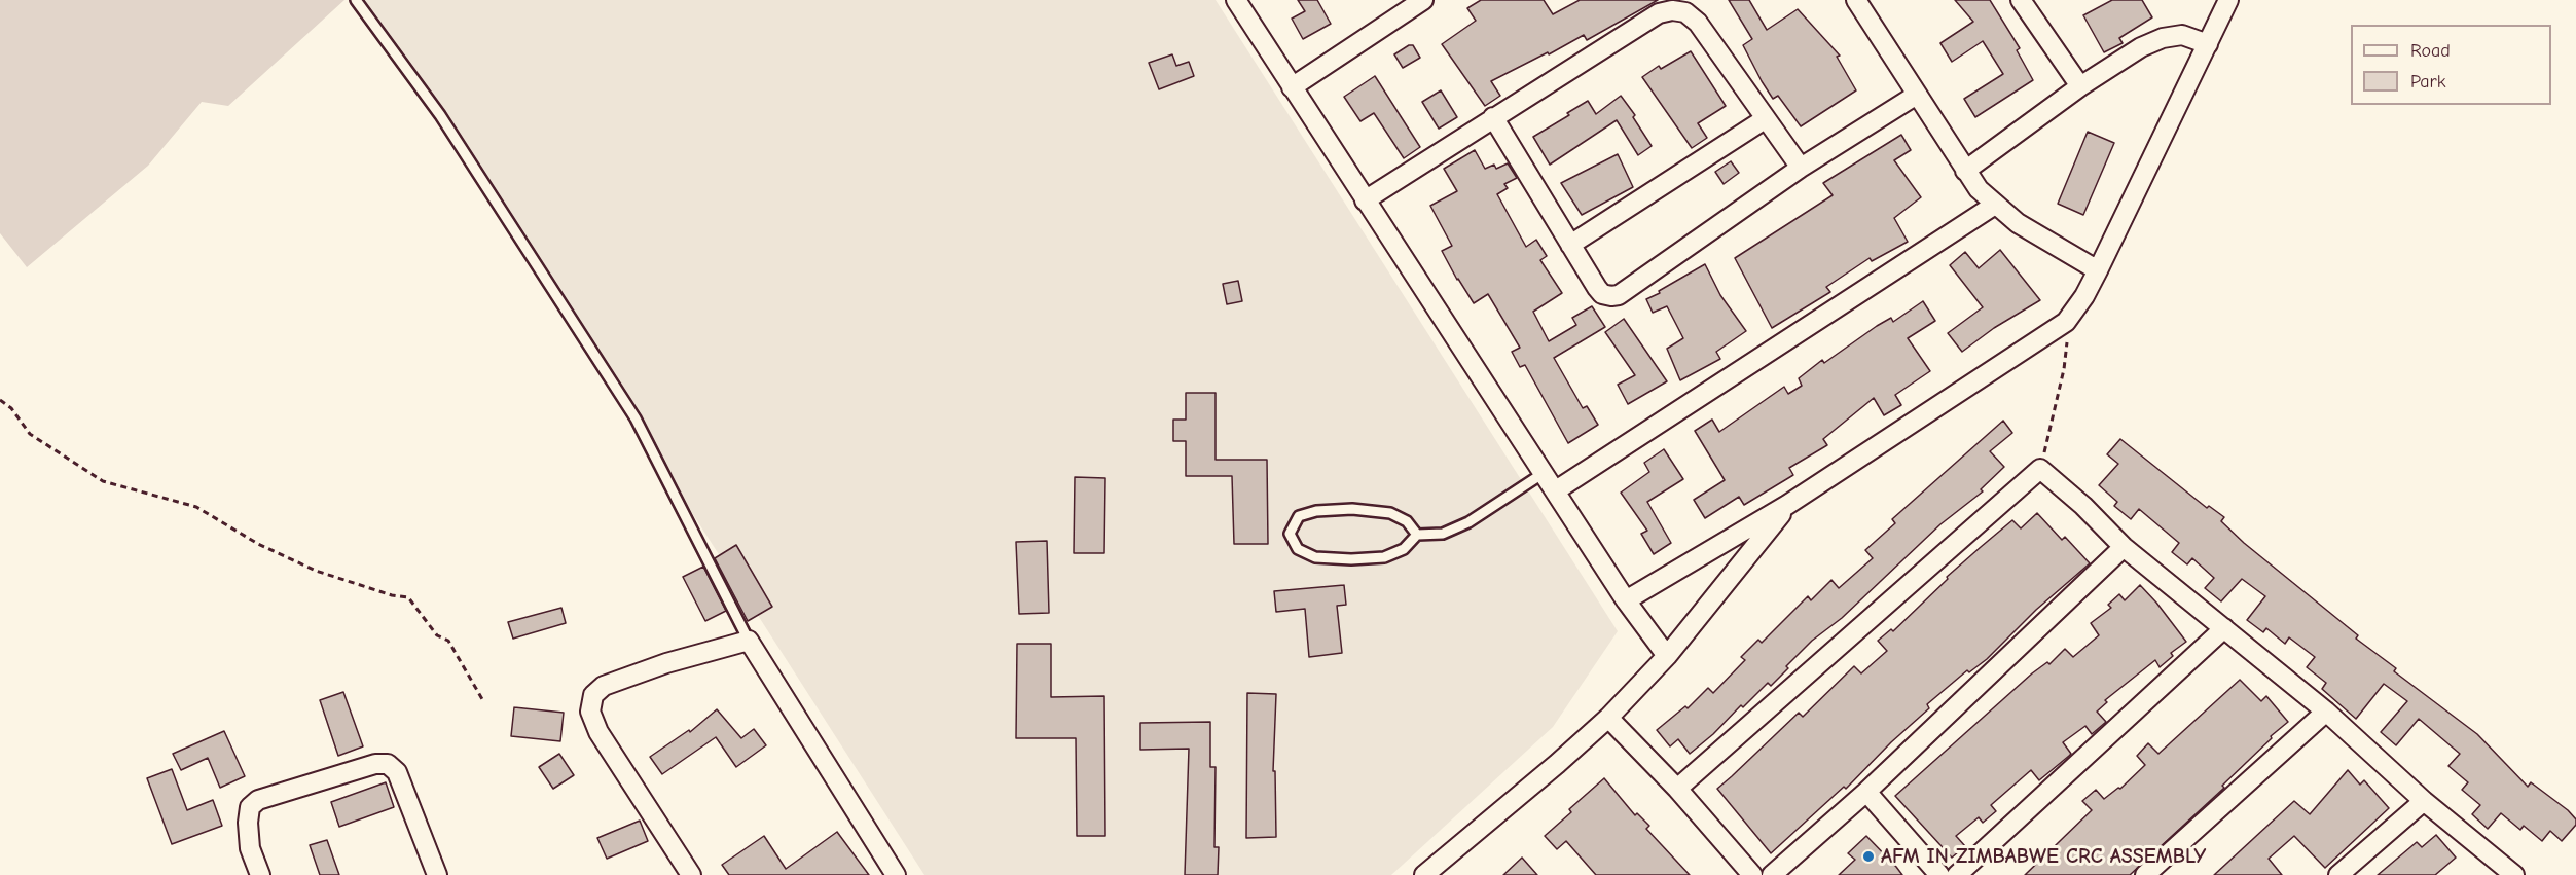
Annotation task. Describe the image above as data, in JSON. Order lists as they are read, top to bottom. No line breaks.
{"places":["AFM IN ZIMBABWE CRC ASSEMBLY"],"legend":["Road","Park"]}
